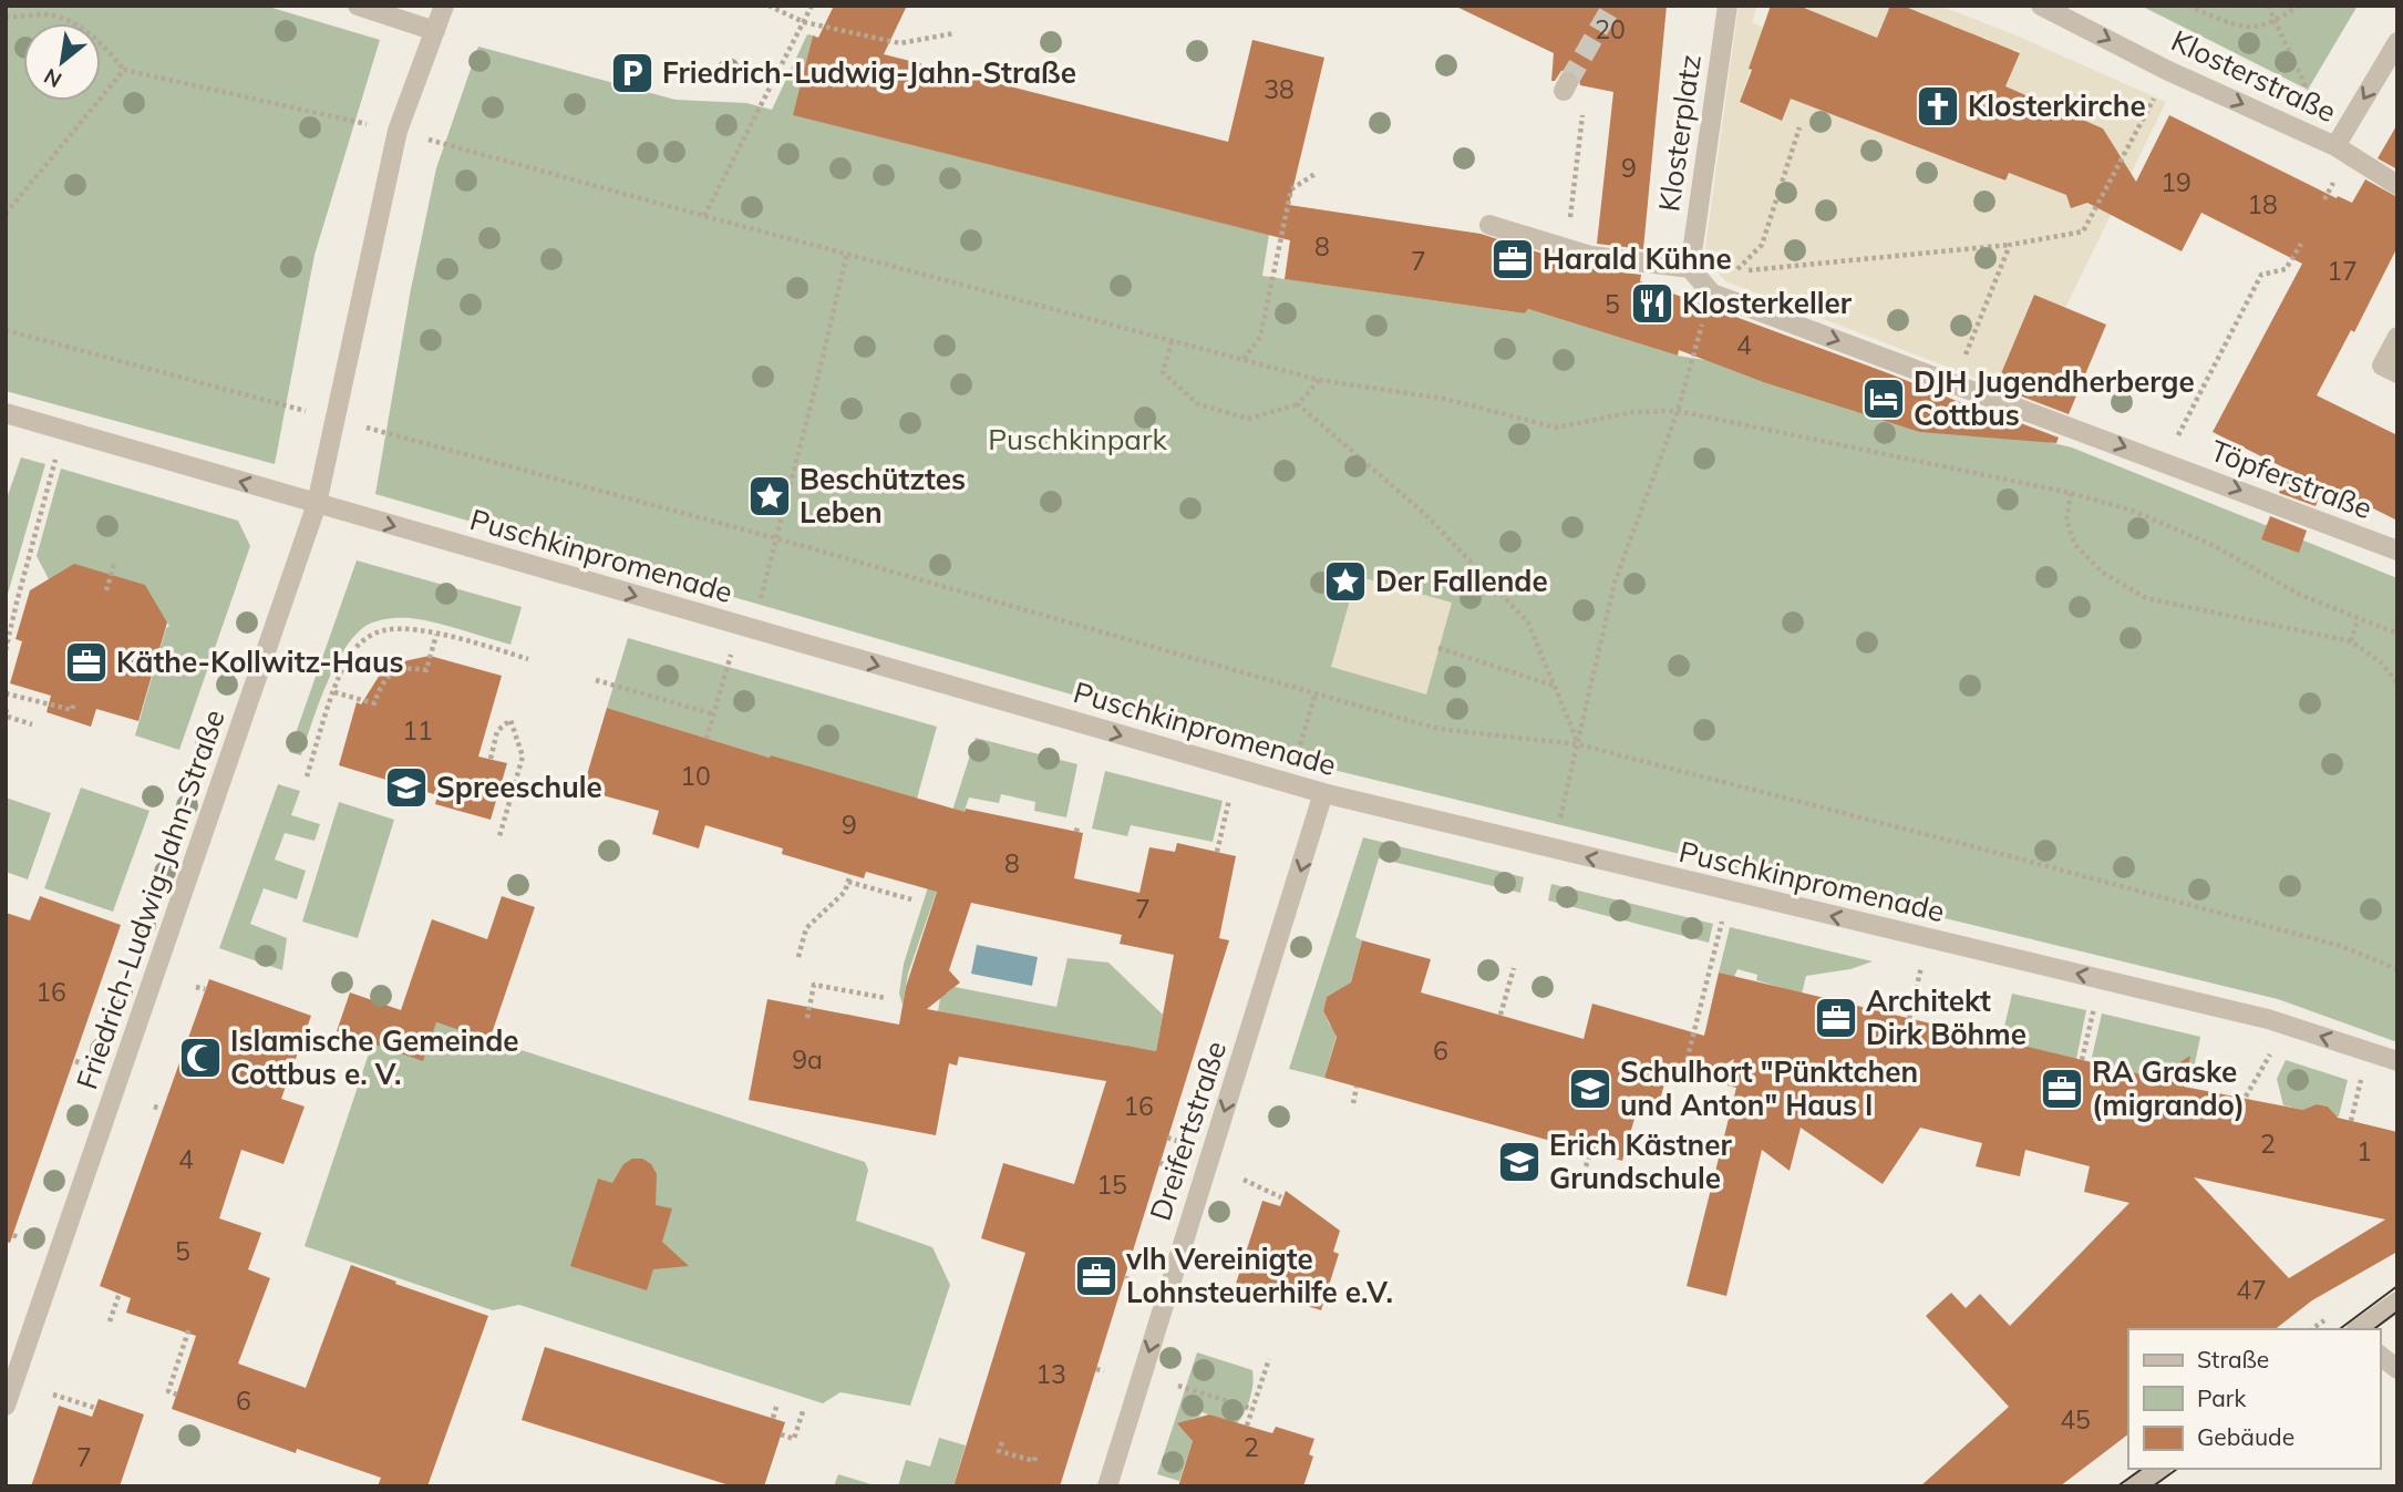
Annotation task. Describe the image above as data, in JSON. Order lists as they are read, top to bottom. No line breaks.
{"streets":{"street":["Klosterstraße","Klosterplatz","Töpferstraße","Puschkinpromenade","Friedrich-Ludwig-Jahn-Straße","Dreifertstraße"]},"crossings":[["Puschkinpromenade","Friedrich-Ludwig-Jahn-Straße"],["Puschkinpromenade","Dreifertstraße"]],"one_way":["Klosterstraße","Töpferstraße","Dreifertstraße"],"parks":["Puschkinpark"],"places":{"parking":["Friedrich-Ludwig-Jahn-Straße"],"church":["Klosterkirche"],"office":["Harald Kühne","Käthe-Kollwitz-Haus","Architekt Dirk Böhme","RA Graske (migrando)","vlh Vereinigte Lohnsteuerhilfe e.V."],"restaurant":["Klosterkeller"],"hotel":["DJH Jugendherberge Cottbus"],"place":["Beschütztes Leben","Der Fallende"],"school or university":["Spreeschule","Schulhort \"Pünktchen und Anton\" Haus I","Erich Kästner Grundschule"],"mosque":["Islamische Gemeinde Cottbus e. V."]},"house_numbers":["20","38","9","19","18","8","7","17","5","4","11","10","9","8","7","16","6","9a","16","2","1","4","15","5","47","13","6","45","2","7"],"legend":["Straße","Park","Gebäude"],"north":"bottom left"}
